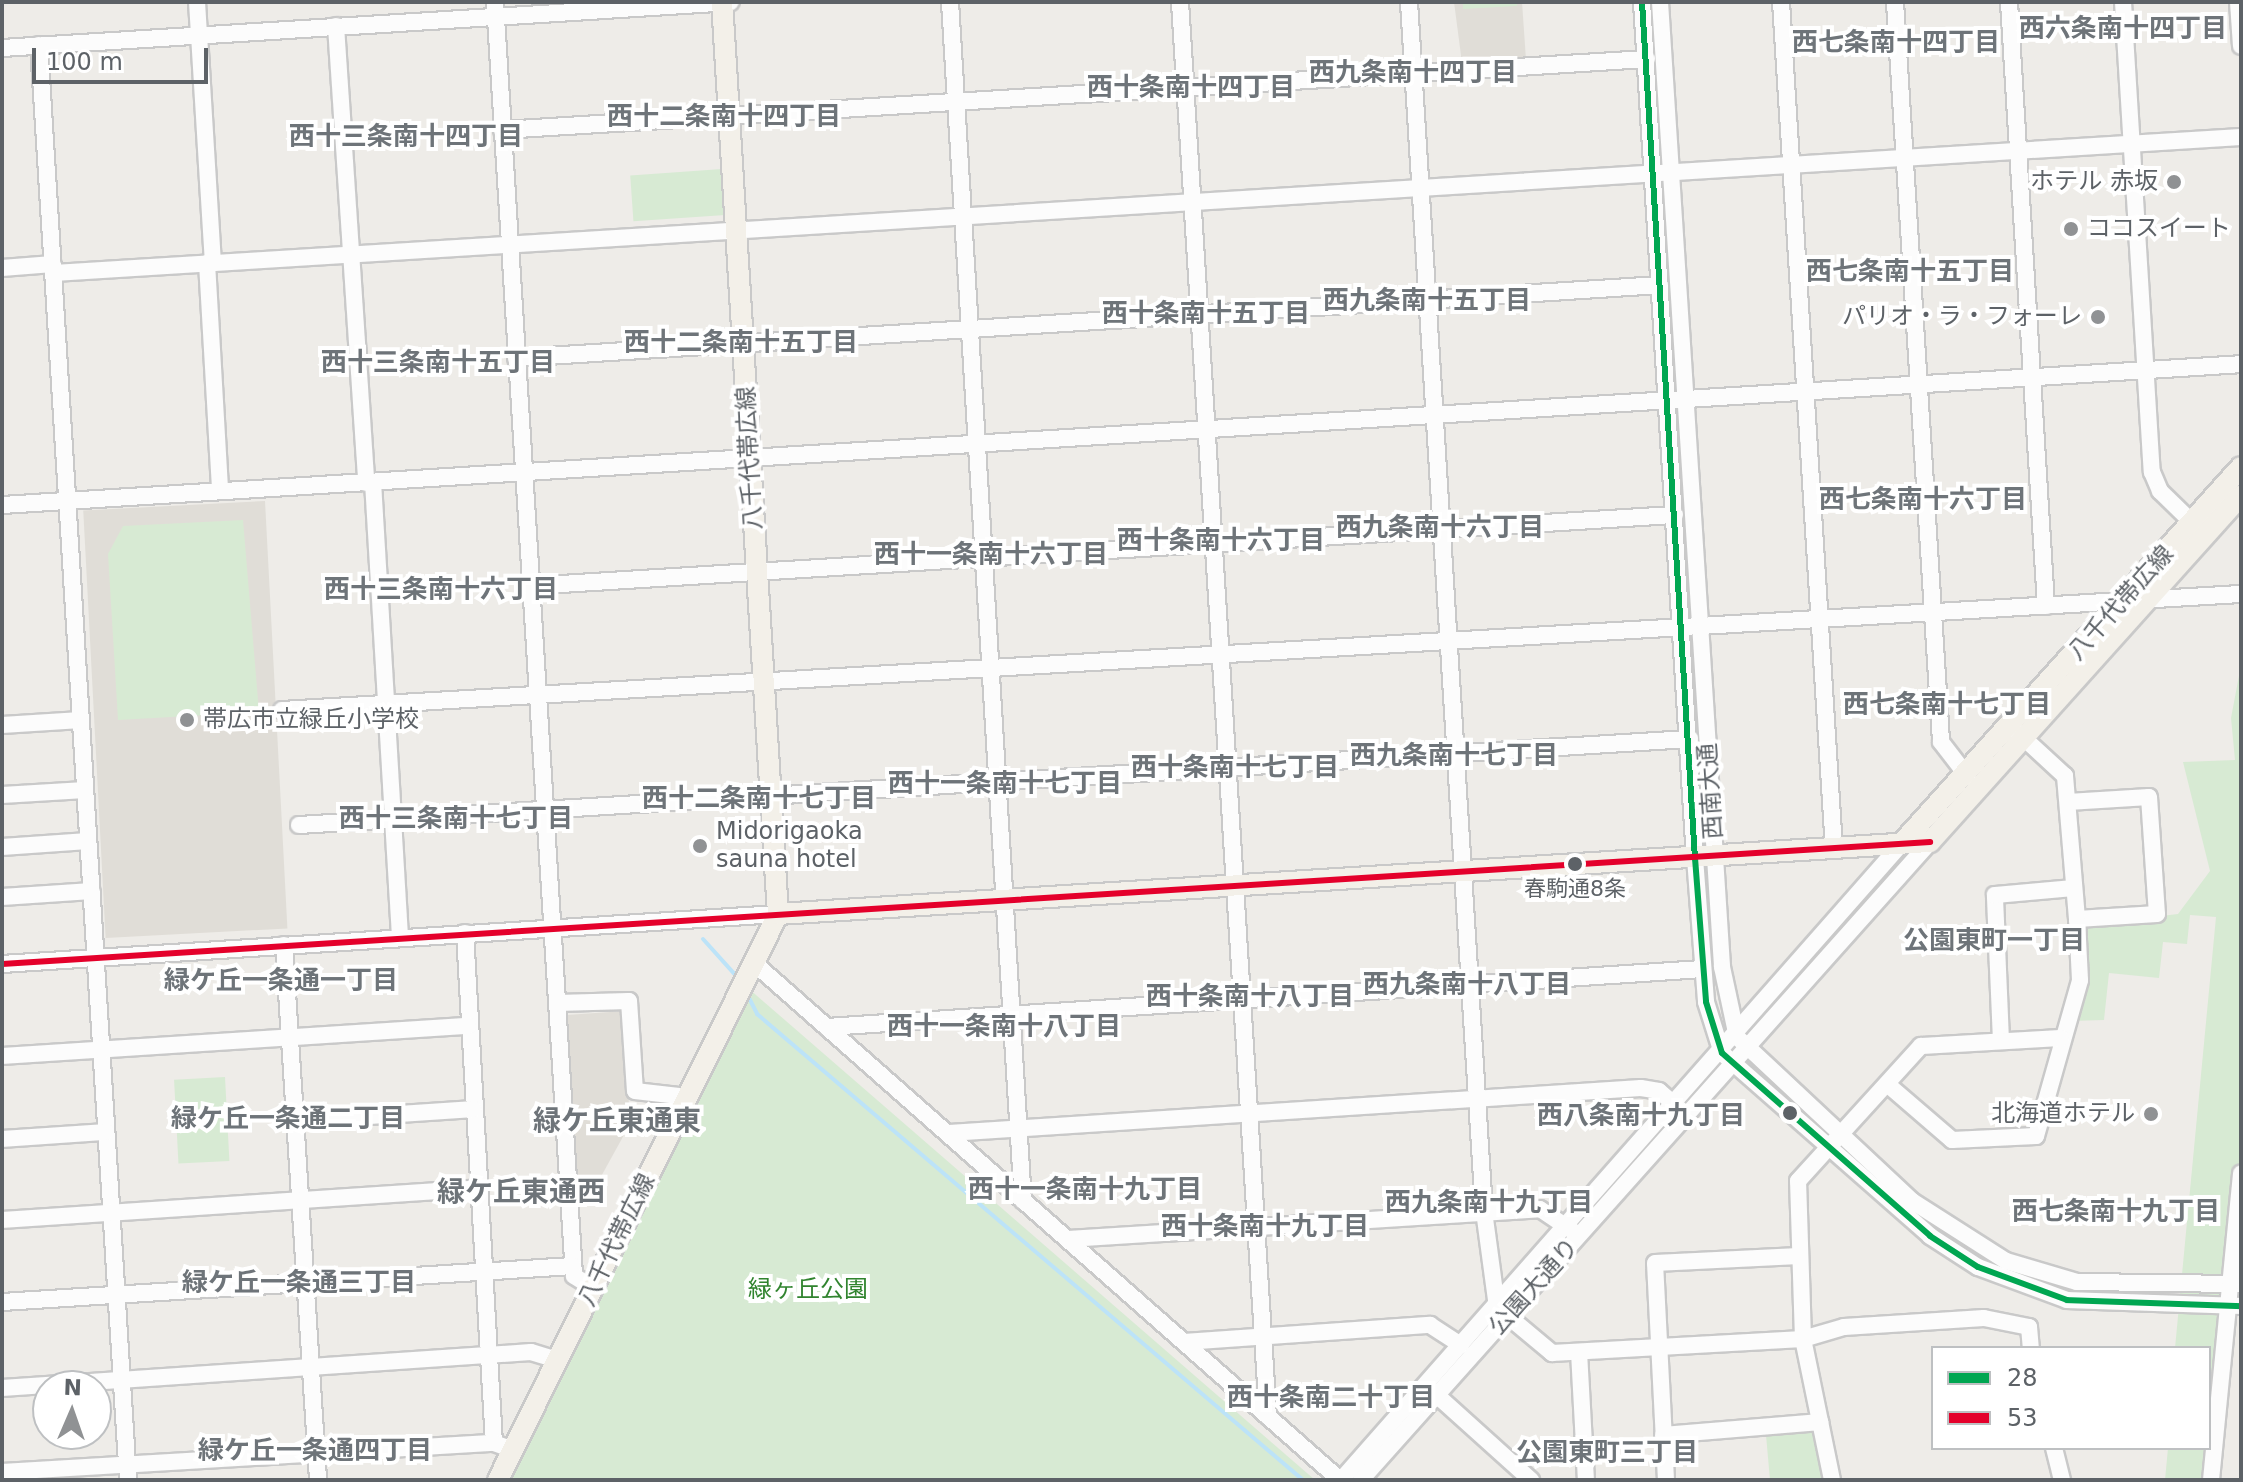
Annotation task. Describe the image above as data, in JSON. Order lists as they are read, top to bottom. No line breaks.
{"streets":{"main road":["八千代帯広線"],"street":["西南大通","公園大通り"]},"crossings":[["八千代帯広線","公園大通り"],["西南大通","公園大通り"]],"districts":["西六条南十四丁目","西七条南十四丁目","西九条南十四丁目","西十条南十四丁目","西十二条南十四丁目","西十三条南十四丁目","西七条南十五丁目","西九条南十五丁目","西十条南十五丁目","西十二条南十五丁目","西十三条南十五丁目","西七条南十六丁目","西九条南十六丁目","西十条南十六丁目","西十一条南十六丁目","西十三条南十六丁目","西七条南十七丁目","西九条南十七丁目","西十条南十七丁目","西十一条南十七丁目","西十二条南十七丁目","西十三条南十七丁目","公園東町一丁目","緑ケ丘一条通一丁目","西九条南十八丁目","西十条南十八丁目","西十一条南十八丁目","西八条南十九丁目","緑ケ丘一条通二丁目","緑ケ丘東通東","西十一条南十九丁目","緑ケ丘東通西","西九条南十九丁目","西七条南十九丁目","西十条南十九丁目","緑ケ丘一条通三丁目","西十条南二十丁目","緑ケ丘一条通四丁目","公園東町三丁目"],"parks":["緑ヶ丘公園"],"places":["ホテル 赤坂","ココスイート","パリオ・ラ・フォーレ","帯広市立緑丘小学校","Midorigaoka sauna hotel","春駒通8条","北海道ホテル"],"lines":["transit line 28","transit line 53"],"legend":["28","53"],"scale_bar":"100 m","north":"top"}
